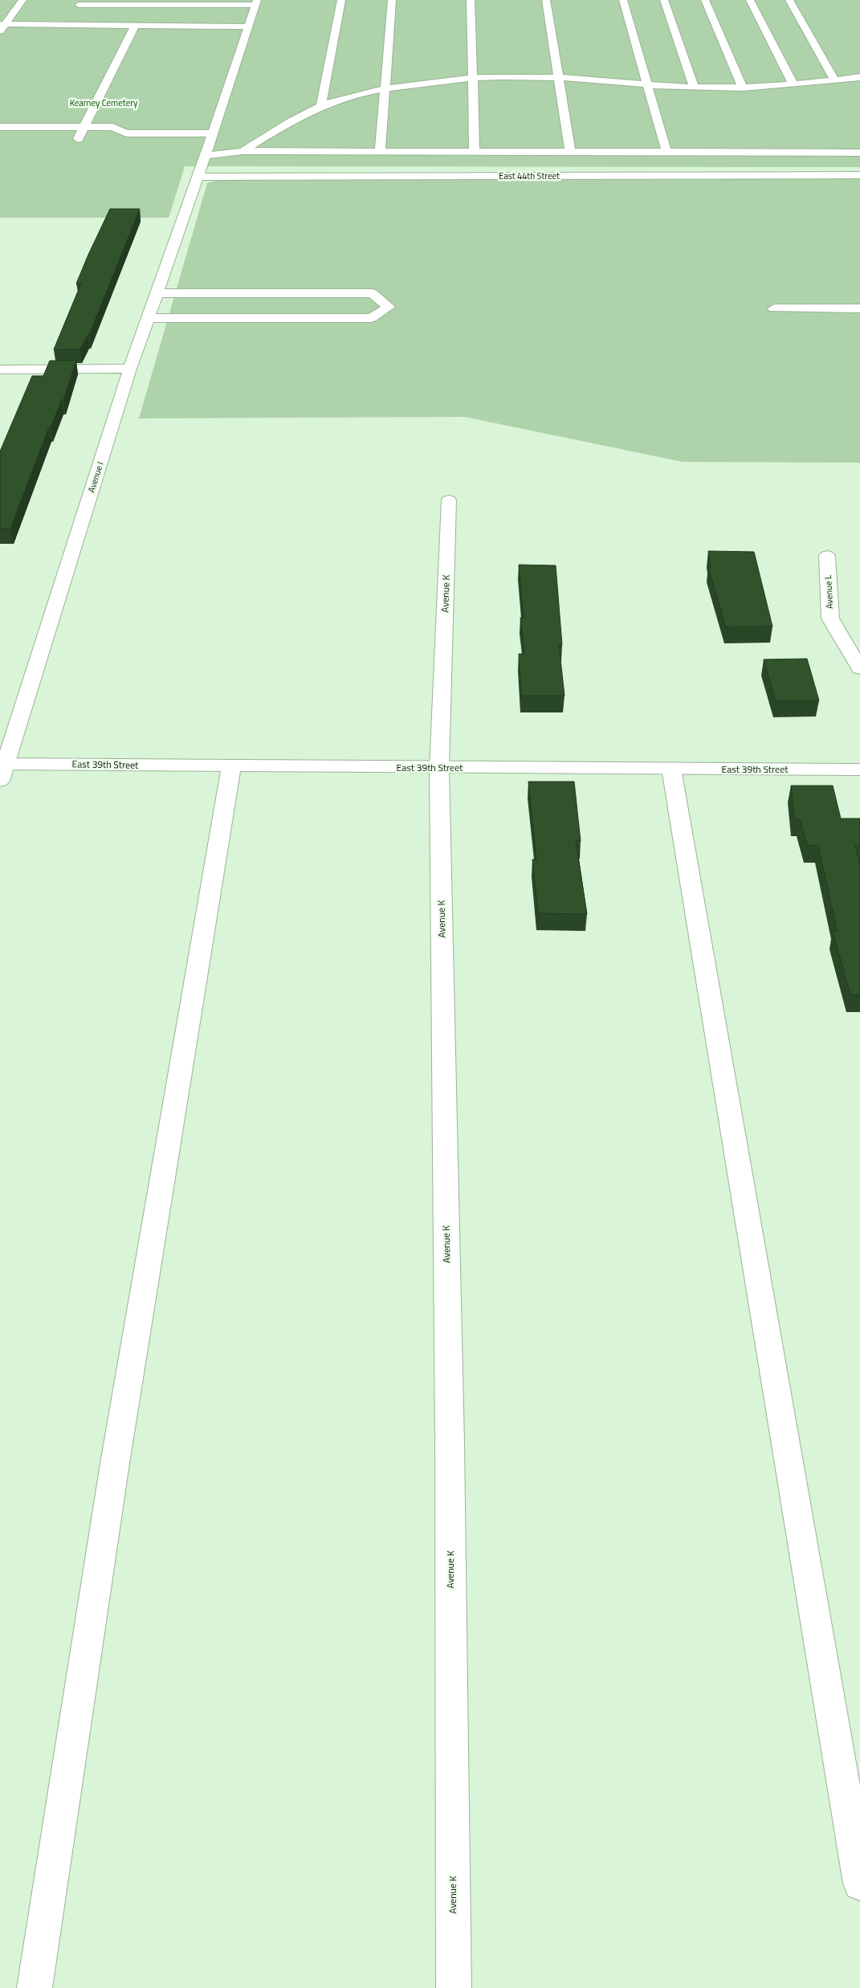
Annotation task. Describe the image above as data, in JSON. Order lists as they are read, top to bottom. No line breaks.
{"streets":{"street":["East 44th Street","Avenue I","Avenue L","Avenue K","East 39th Street"]},"crossings":[["East 44th Street","Avenue I"],["Avenue I","East 39th Street"],["Avenue K","East 39th Street"]],"parks":["Kearney Cemetery"]}
